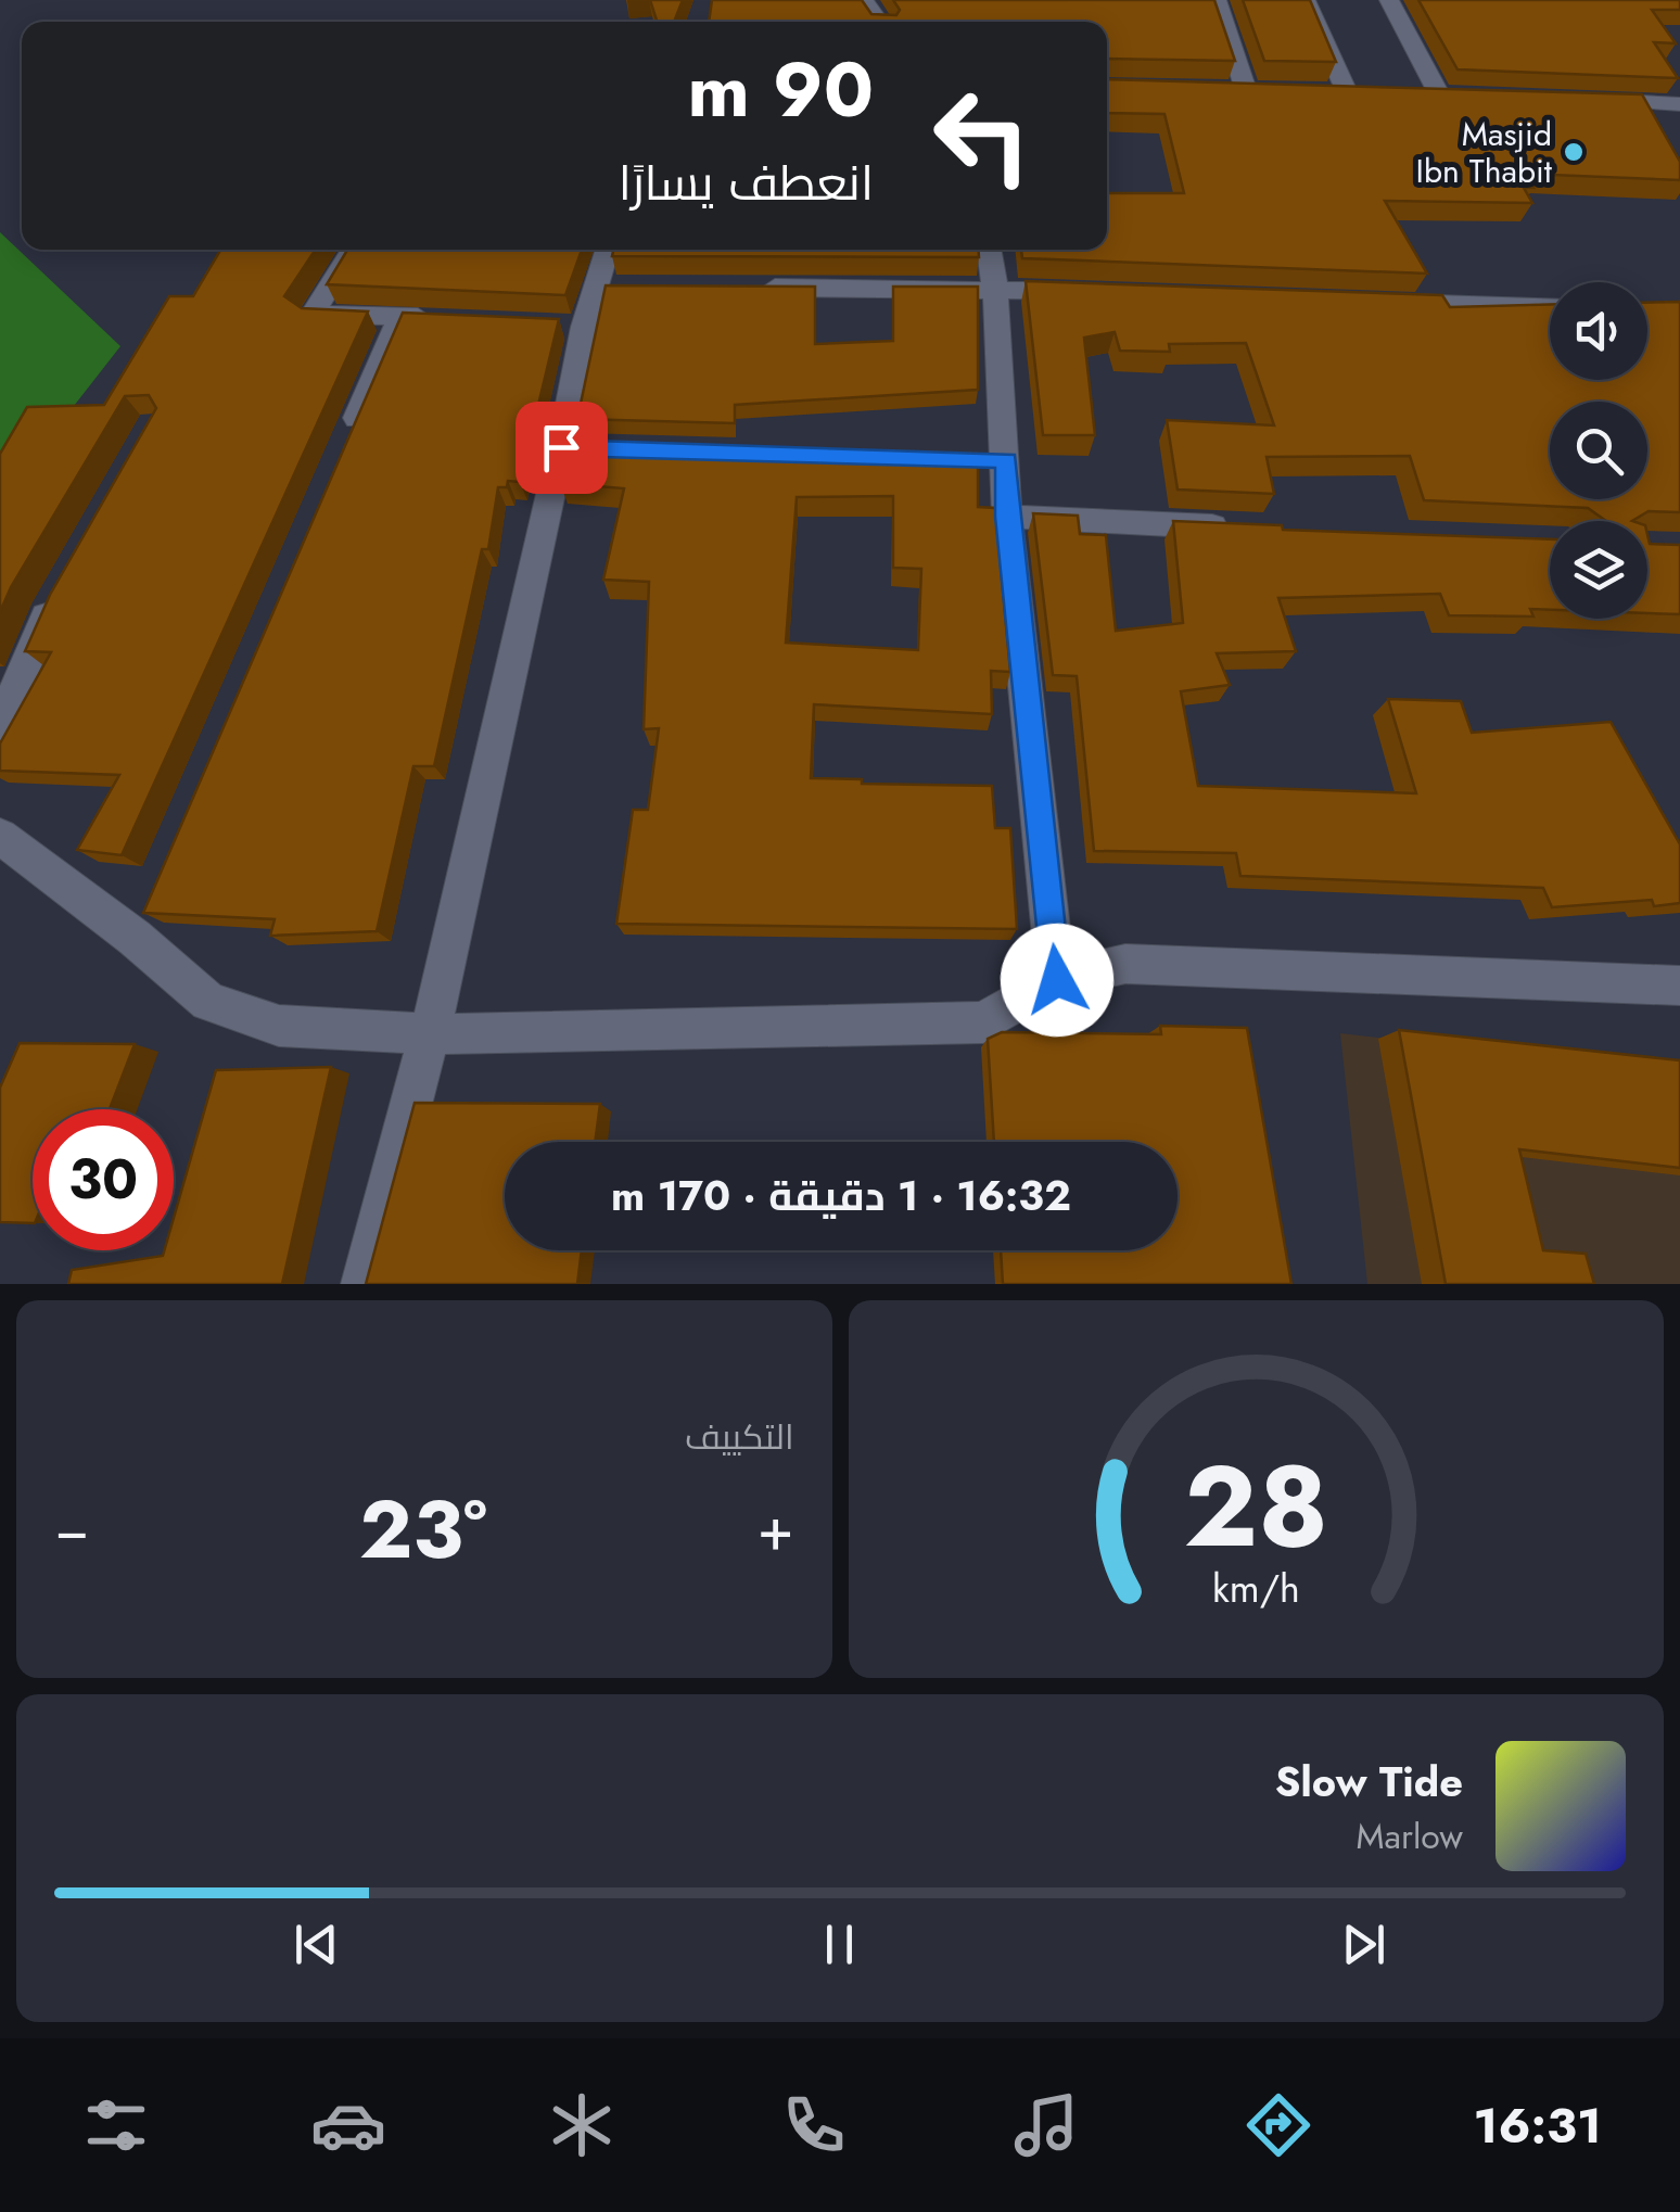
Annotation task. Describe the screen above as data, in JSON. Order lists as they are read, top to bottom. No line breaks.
{"places":["Masjid Ibn Thabit"],"page":{"turn":["90 m","انعطف يسارًا"],"limit":"30","trip":"16:32 · 1 دقيقة · 170 m","tile":"التكييف","heat":["−","23°","+"],"song":["Slow Tide","Marlow"],"tabs":"16:31","gauge":["28","km/h"]}}
